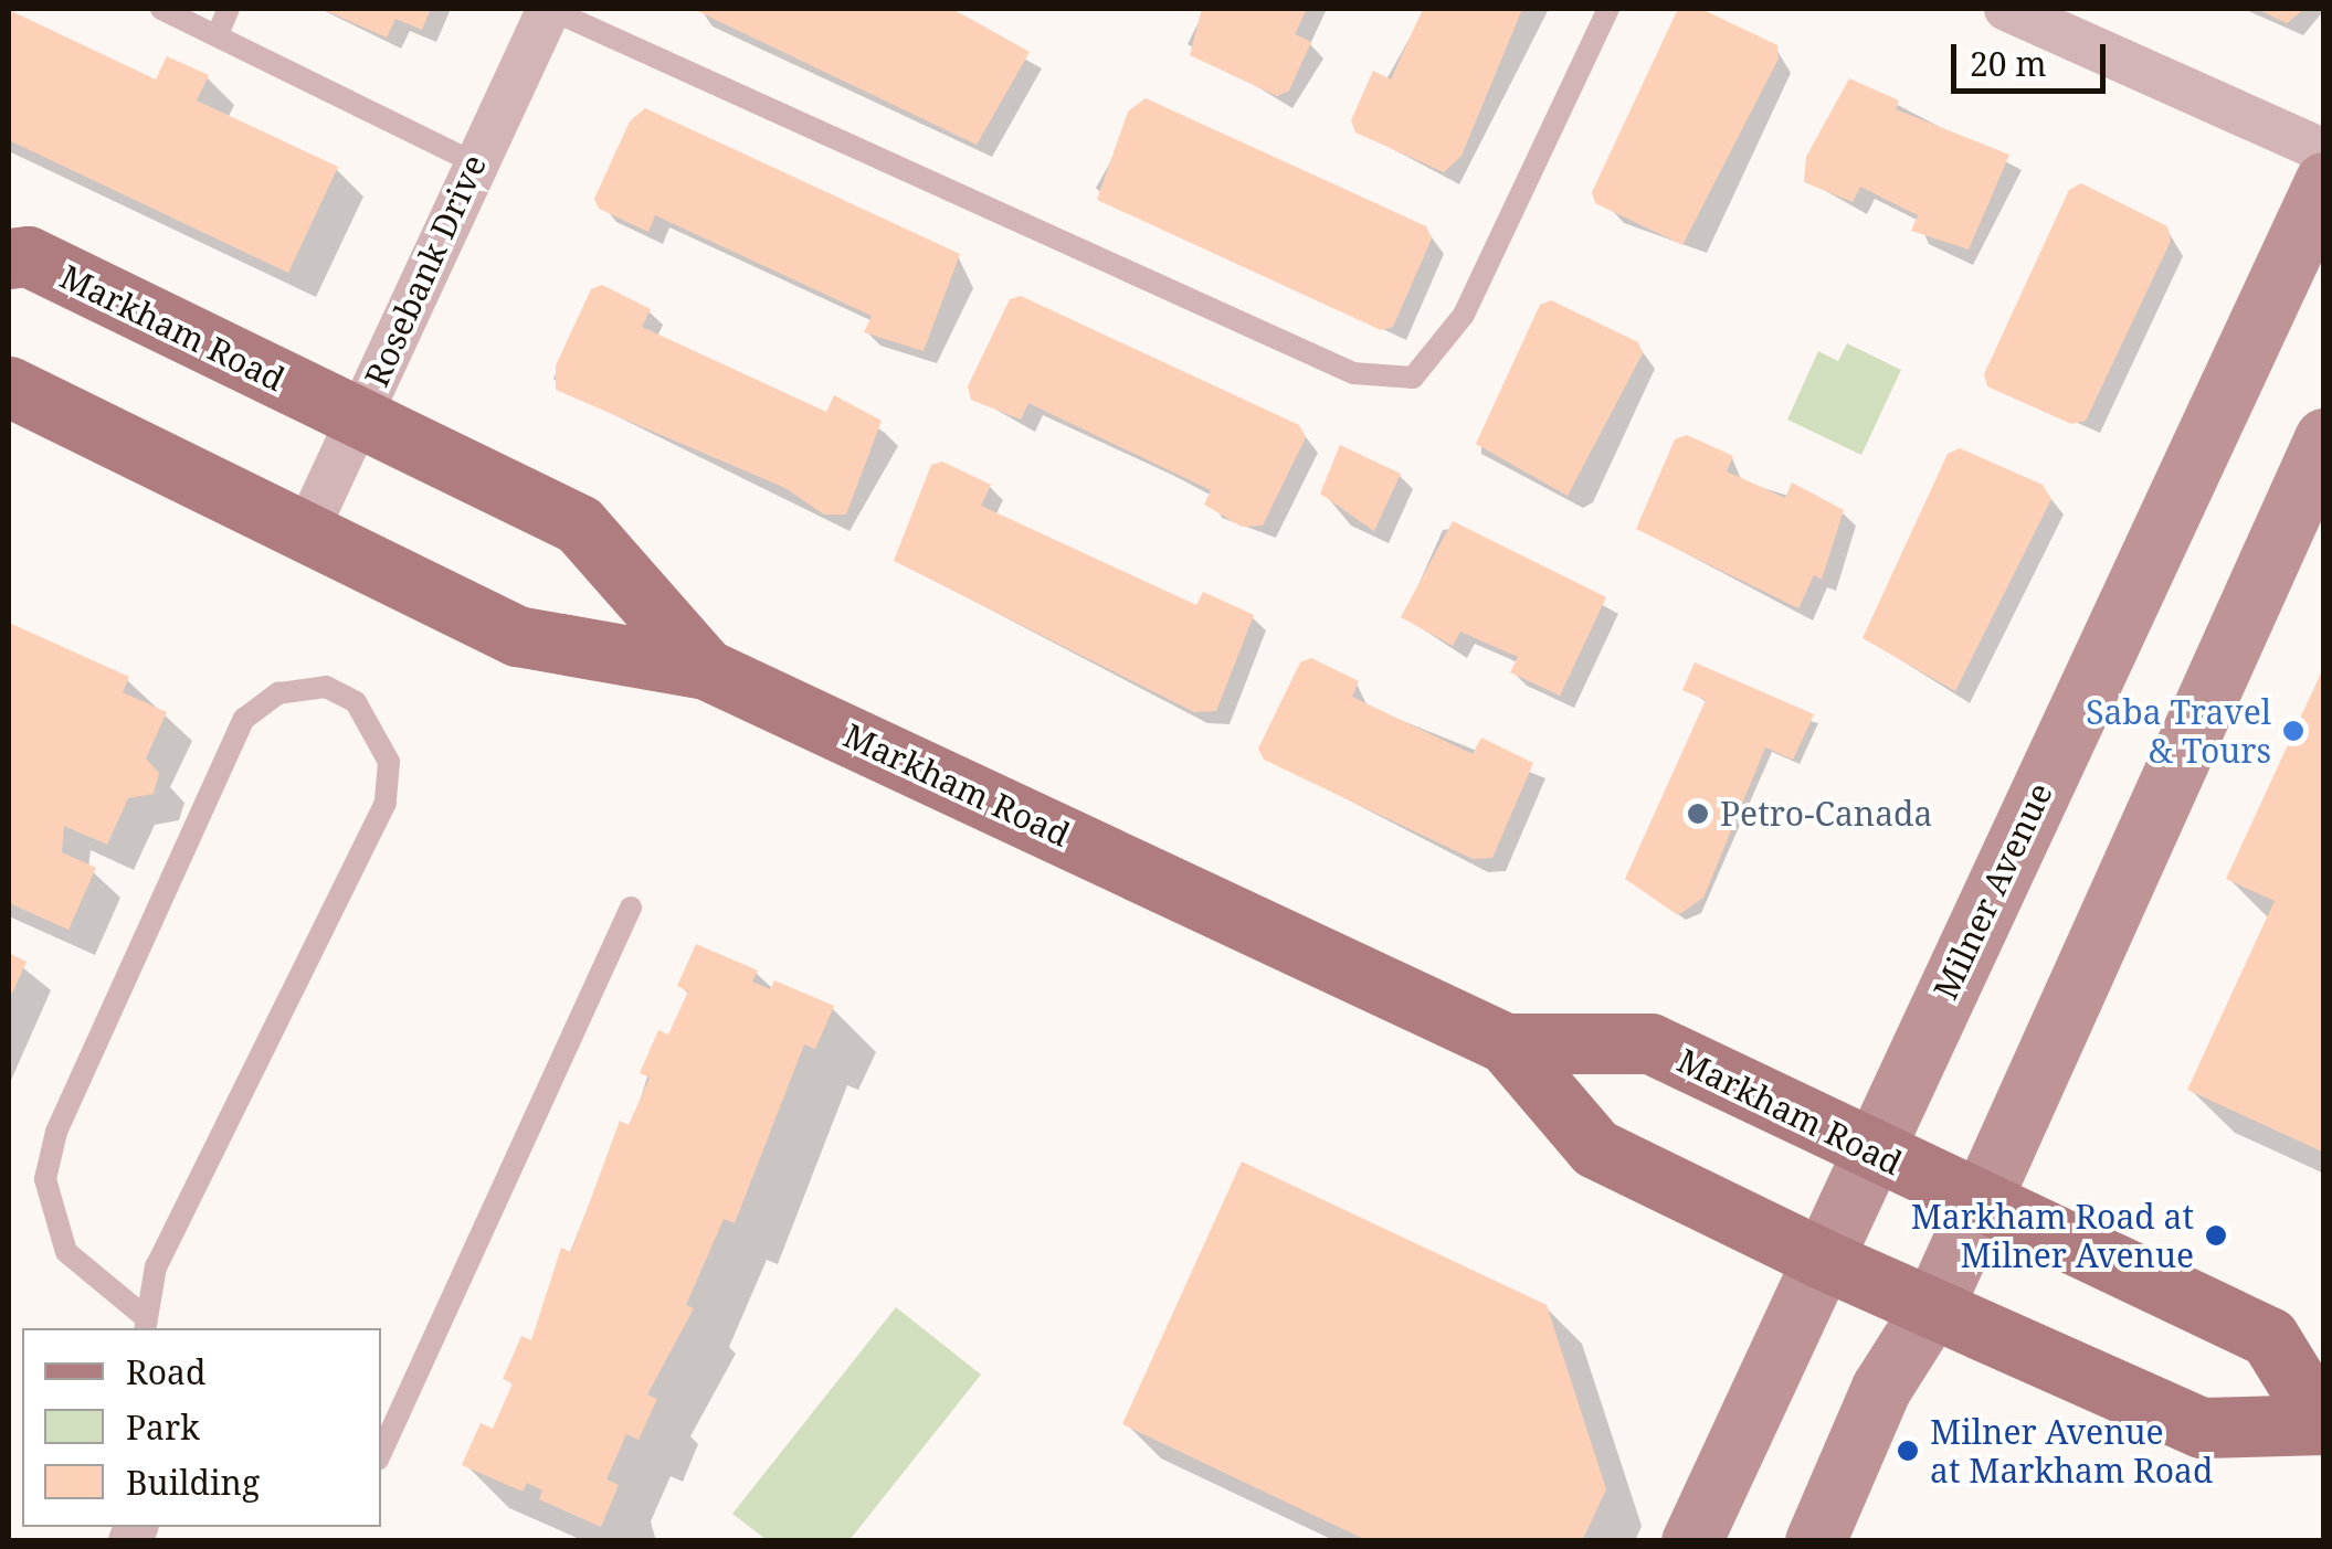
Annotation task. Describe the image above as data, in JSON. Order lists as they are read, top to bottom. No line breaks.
{"streets":{"main road":["Markham Road","Milner Avenue"],"street":["Rosebank Drive"]},"crossings":[["Rosebank Drive","Markham Road"],["Markham Road","Milner Avenue"]],"places":["Saba Travel & Tours","Petro-Canada","Markham Road at Milner Avenue","Milner Avenue at Markham Road"],"legend":["Road","Park","Building"],"scale_bar":"20 m"}
